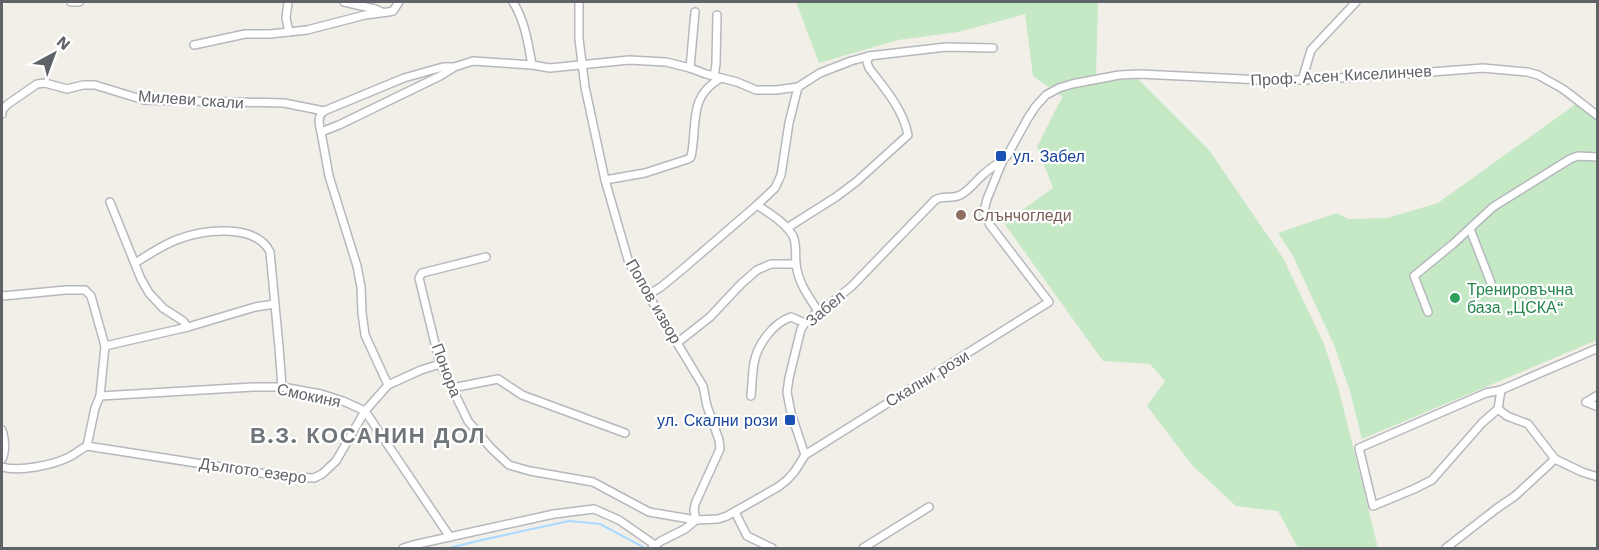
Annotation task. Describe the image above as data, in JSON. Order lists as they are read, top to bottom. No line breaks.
{"streets":{"street":["Проф. Асен Киселинчев","Милеви скали","Попов извор","Забел","Понора","Скални рози","Смокиня","Дългото езеро"]},"crossings":[["Проф. Асен Киселинчев","Забел"],["Попов извор","Понора"],["Забел","Скални рози"],["Понора","Дългото езеро"],["Смокиня","Дългото езеро"]],"districts":["В.З. КОСАНИН ДОЛ"],"places":{"transit":["ул. Забел","ул. Скални рози"],"other":["Слънчогледи","Тренировъчна база „ЦСКА“"]},"north":"top right"}
